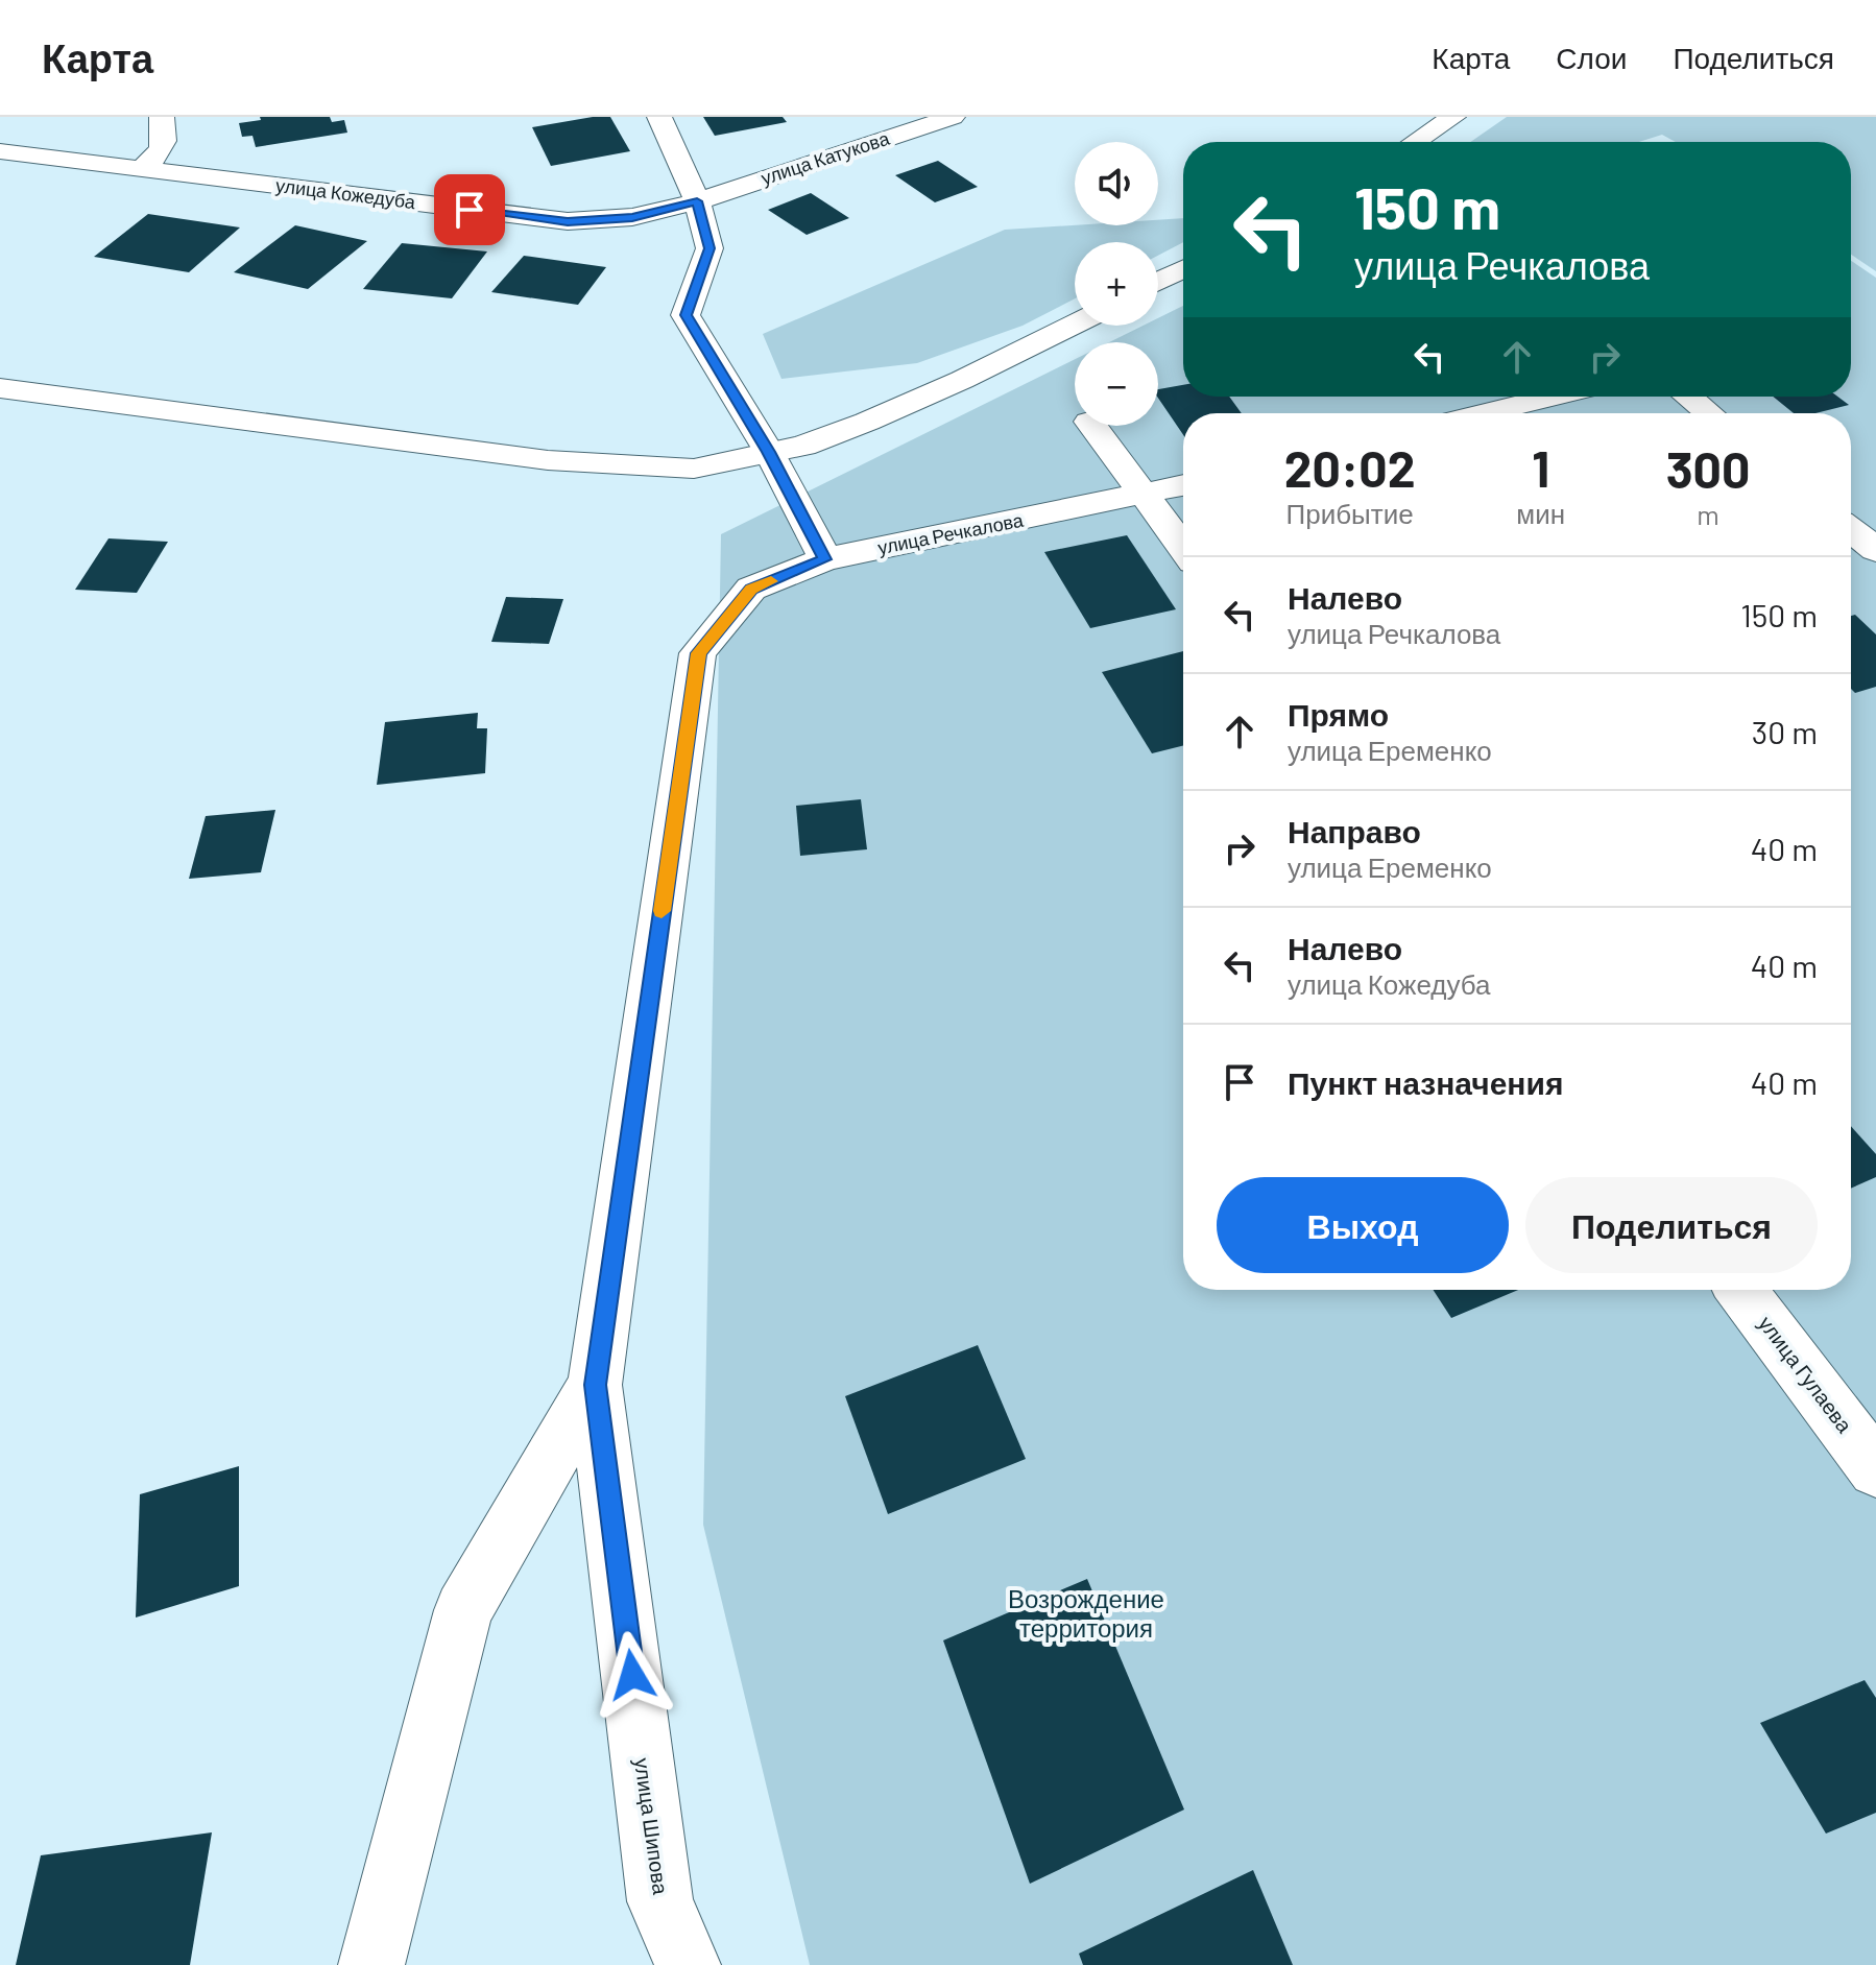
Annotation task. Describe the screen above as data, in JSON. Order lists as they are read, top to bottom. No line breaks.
{"streets":{"street":["улица Катукова","улица Кожедуба","улица Речкалова","улица Гулаева","улица Шипова"]},"crossings":[["улица Катукова","улица Кожедуба"],["улица Речкалова","улица Шипова"]],"parks":["Возрождение территория"],"page":{"header":"Карта","nav":["Карта","Слои","Поделиться"],"map_buttons":["+","−"],"turn":["150 m","улица Речкалова"],"eta":["20:02","Прибытие","1","мин","300","m"],"list":[{"name":"Налево","note":"улица Речкалова","value":"150 m"},{"name":"Прямо","note":"улица Еременко","value":"30 m"},{"name":"Направо","note":"улица Еременко","value":"40 m"},{"name":"Налево","note":"улица Кожедуба","value":"40 m"},{"name":"Пункт назначения","value":"40 m"}],"buttons":["Выход","Поделиться"]}}
